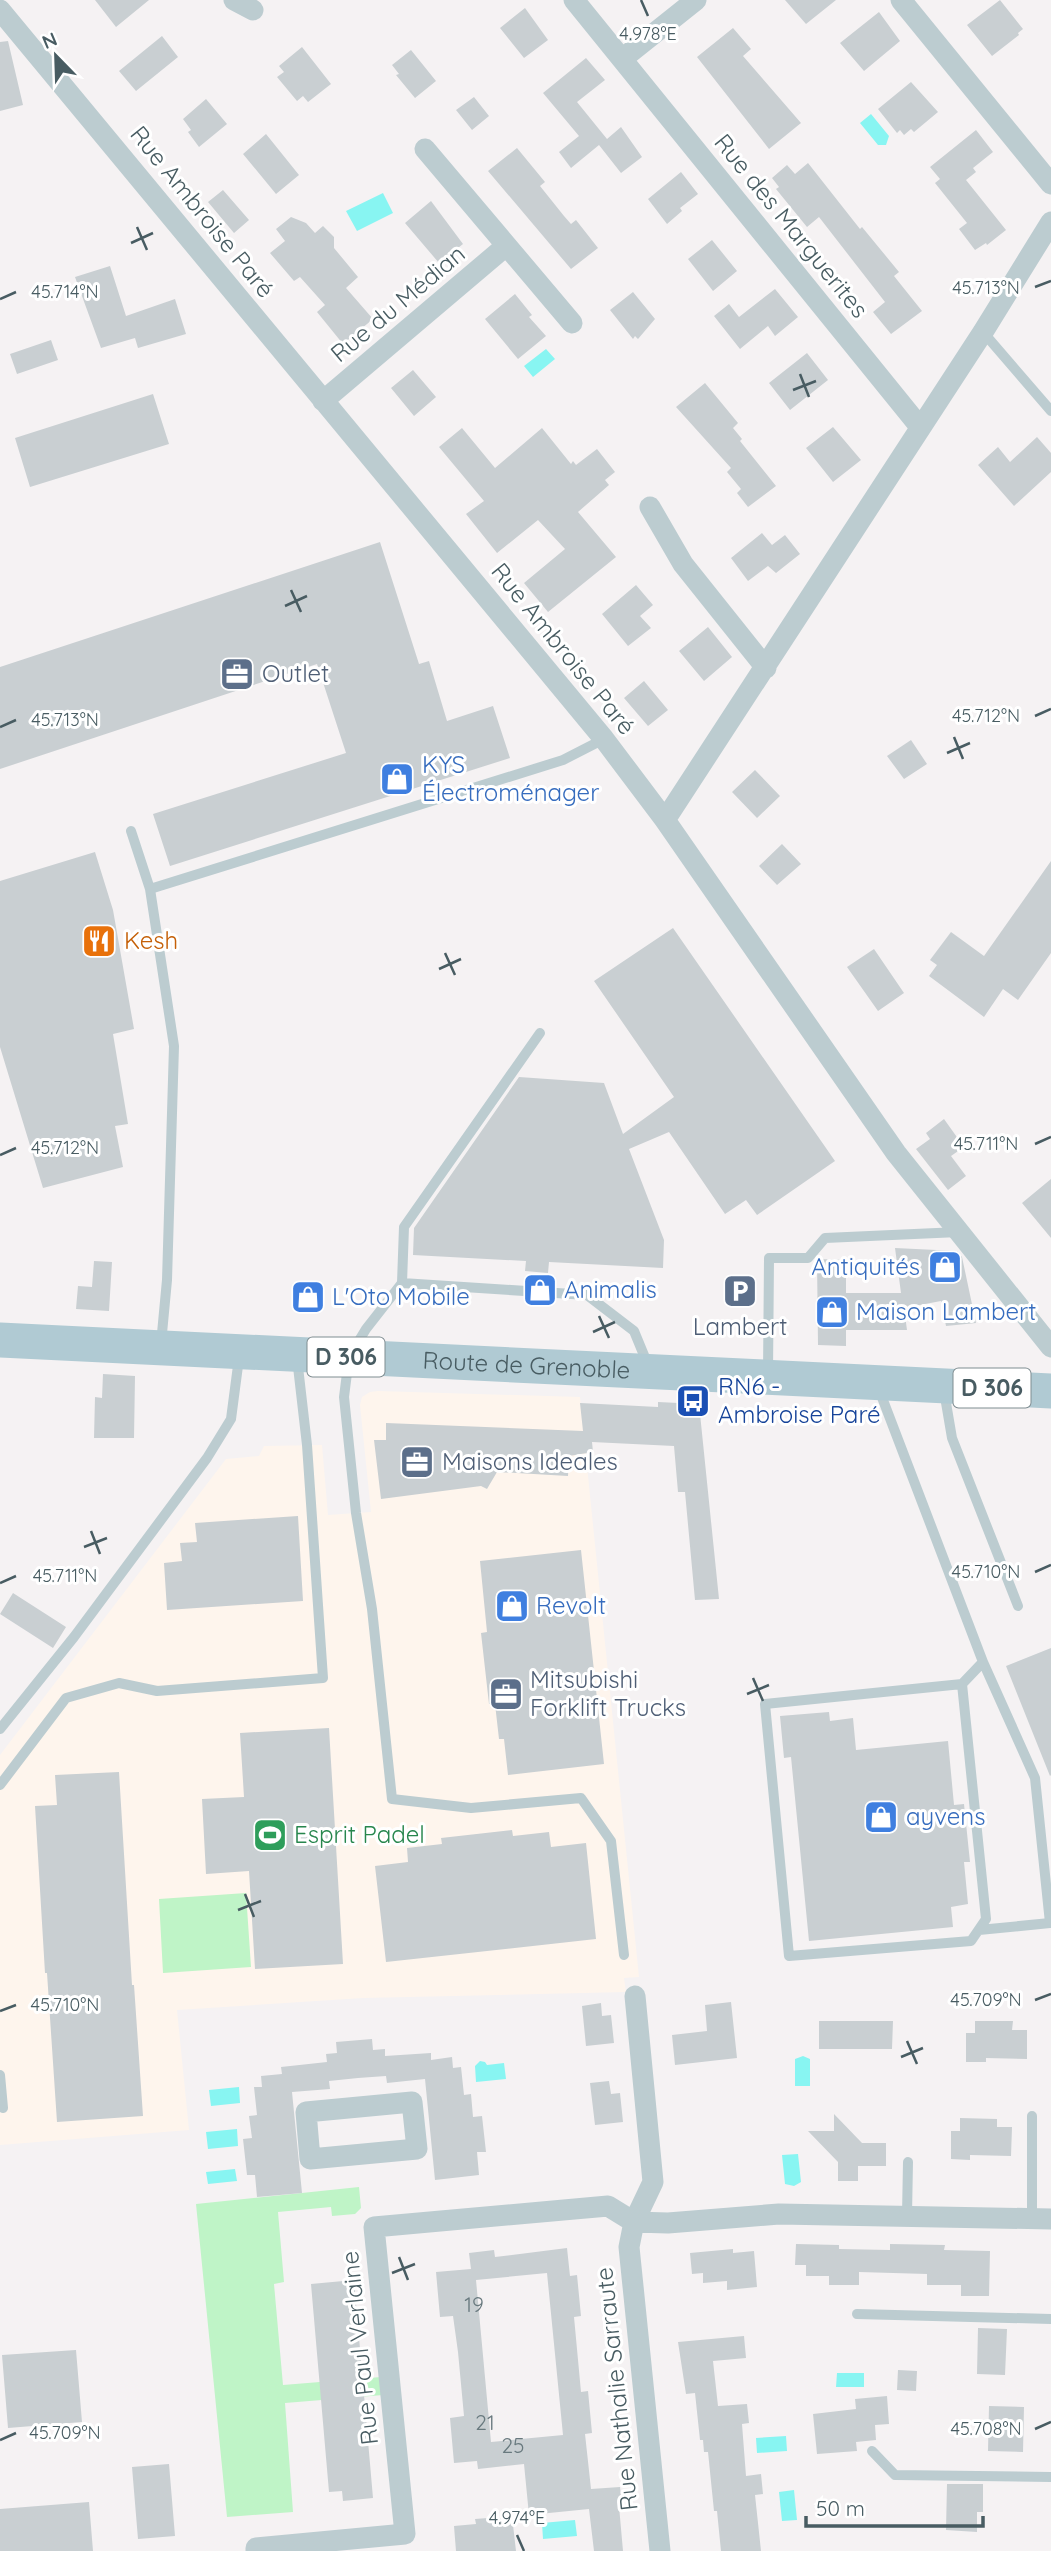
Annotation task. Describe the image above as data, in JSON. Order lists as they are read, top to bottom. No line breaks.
{"streets":{"main road":["D 306","Route de Grenoble"],"street":["Rue Ambroise Paré","Rue des Marguerites","Rue du Médian","Rue Paul Verlaine","Rue Nathalie Sarraute"]},"crossings":[["Rue Ambroise Paré","Rue du Médian"],["Rue Paul Verlaine","Rue Nathalie Sarraute"]],"places":{"office":["Outlet","Maisons Ideales","Mitsubishi Forklift Trucks"],"shop":["KYS Électroménager","Antiquités","Animalis","L'Oto Mobile","Maison Lambert","Revolt","ayvens"],"restaurant":["Kesh"],"parking":["Lambert"],"bus stop":["RN6 - Ambroise Paré"],"sports":["Esprit Padel"]},"house_numbers":["19","21","25"],"scale_bar":"50 m","north":"top left","coordinates":["4.978°E","45.713°N","45.714°N","45.712°N","45.711°N","45.710°N","45.709°N","45.708°N","4.974°E"]}
